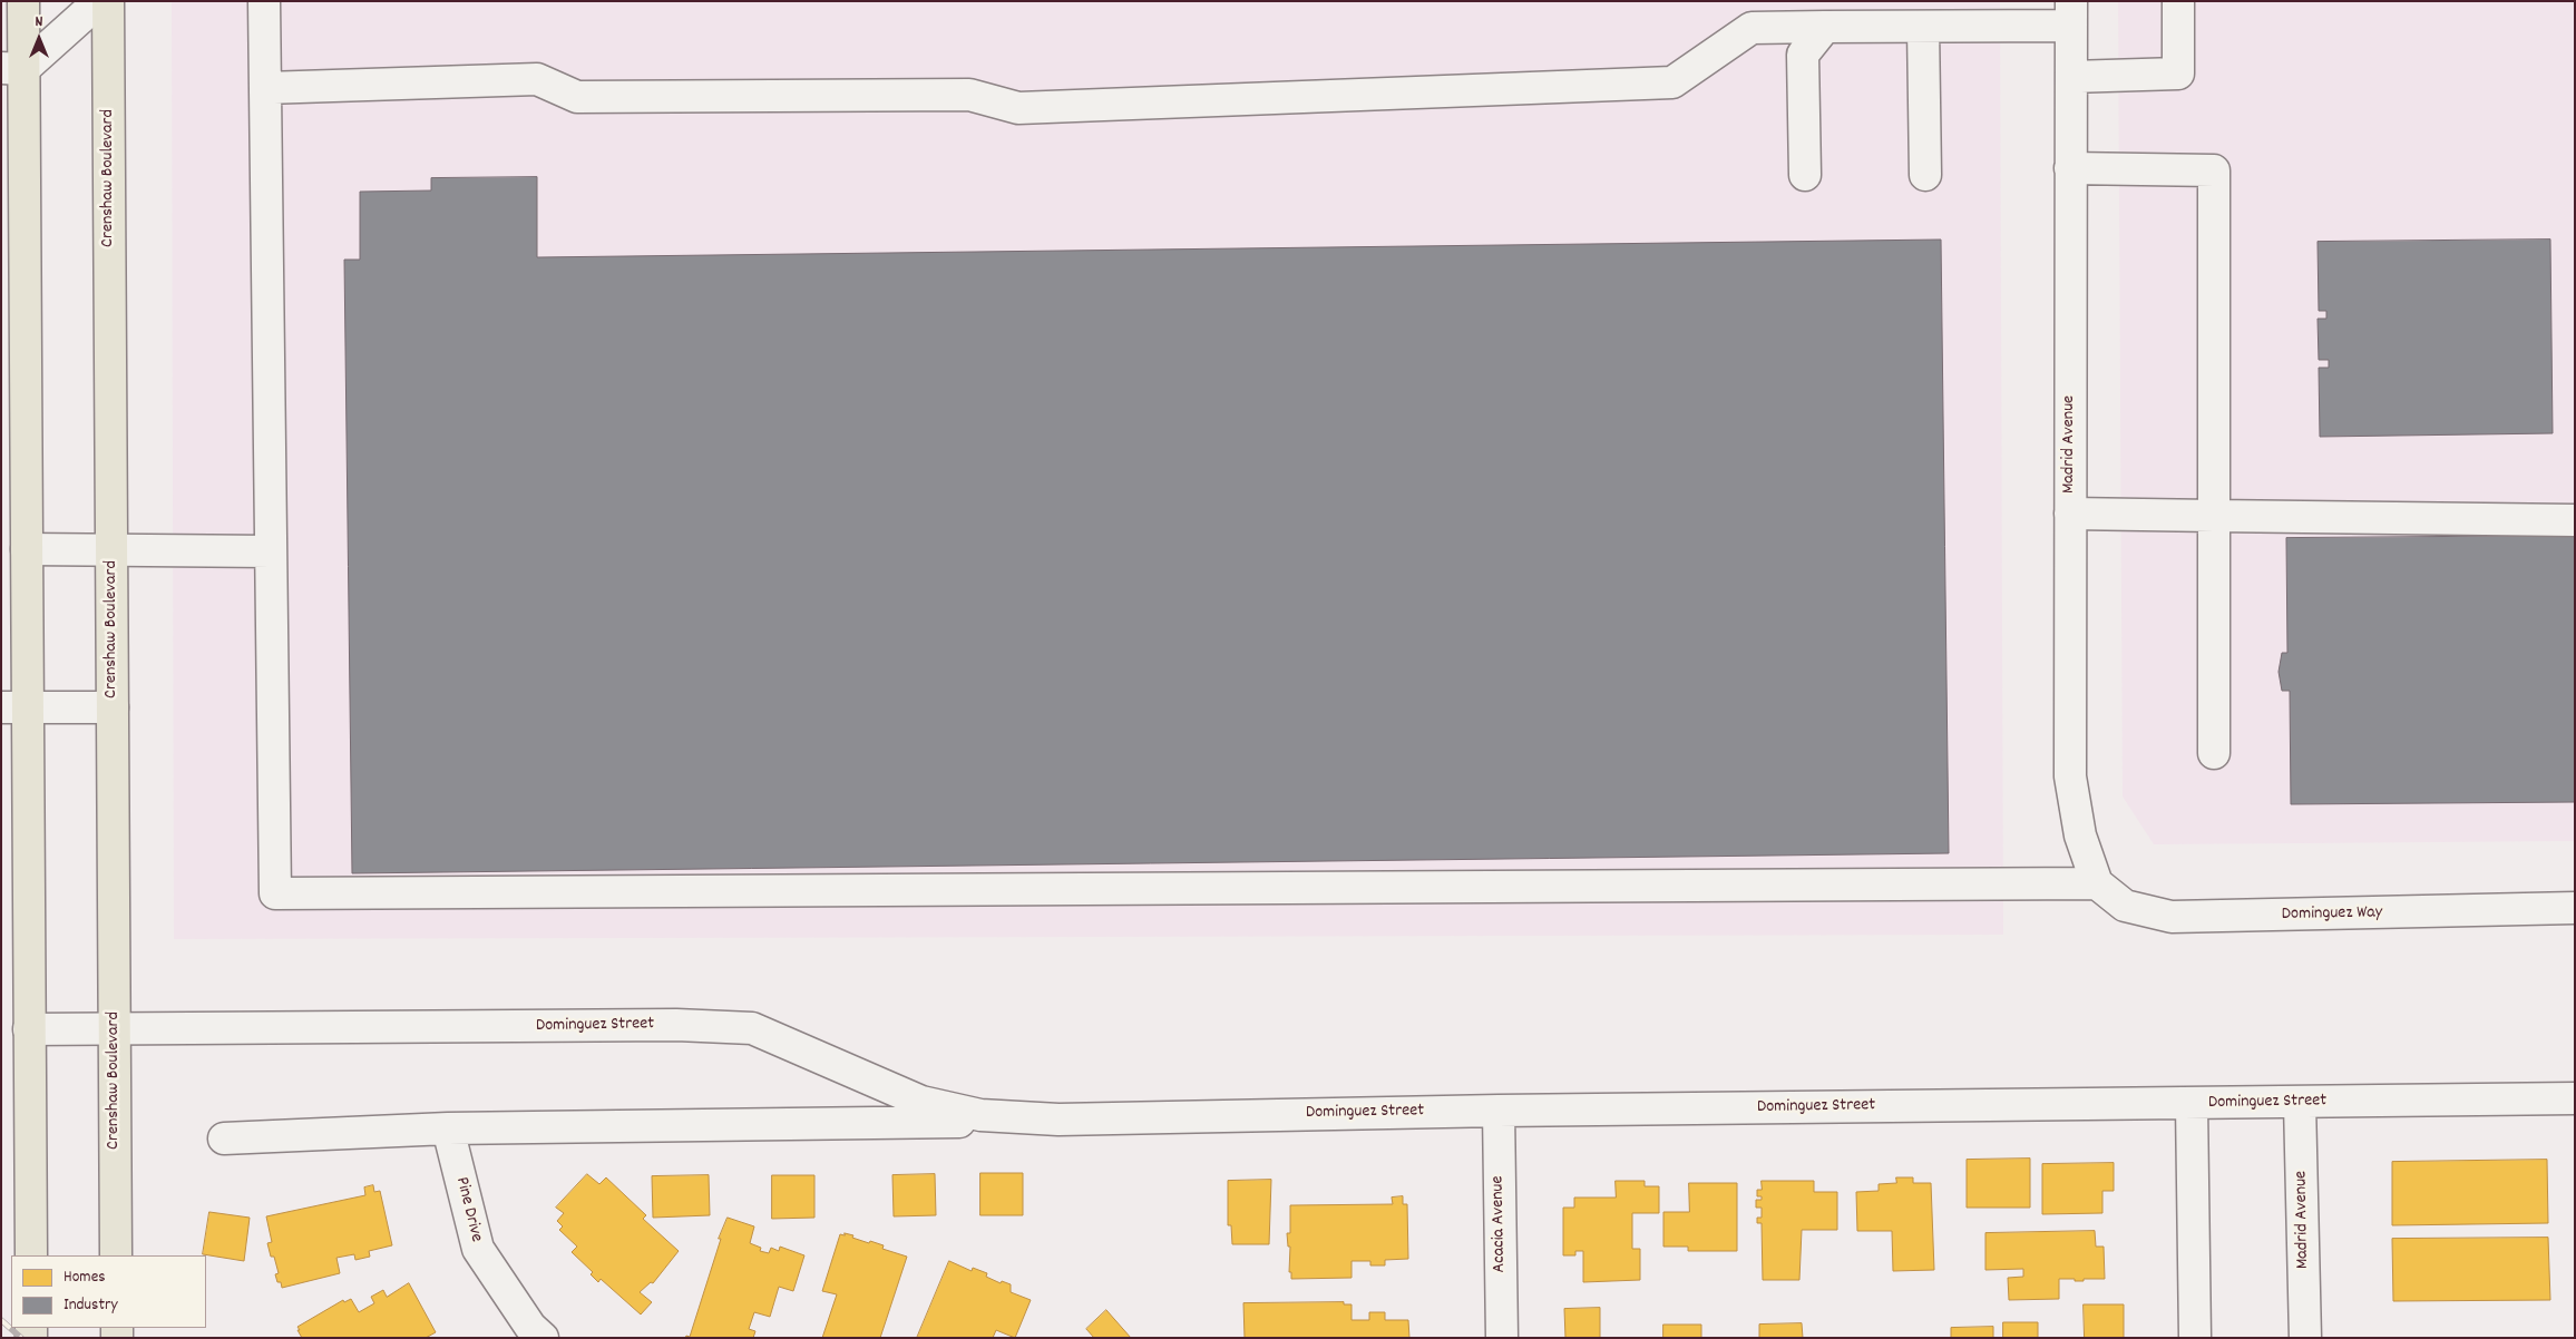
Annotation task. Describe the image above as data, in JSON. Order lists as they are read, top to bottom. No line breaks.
{"streets":{"main road":["Crenshaw Boulevard"],"street":["Madrid Avenue","Dominguez Way","Dominguez Street","Pine Drive","Acacia Avenue"]},"crossings":[["Crenshaw Boulevard","Dominguez Street"],["Madrid Avenue","Dominguez Way"],["Madrid Avenue","Dominguez Street"],["Dominguez Street","Pine Drive"],["Dominguez Street","Acacia Avenue"]],"legend":["Homes","Industry"],"north":"top"}
